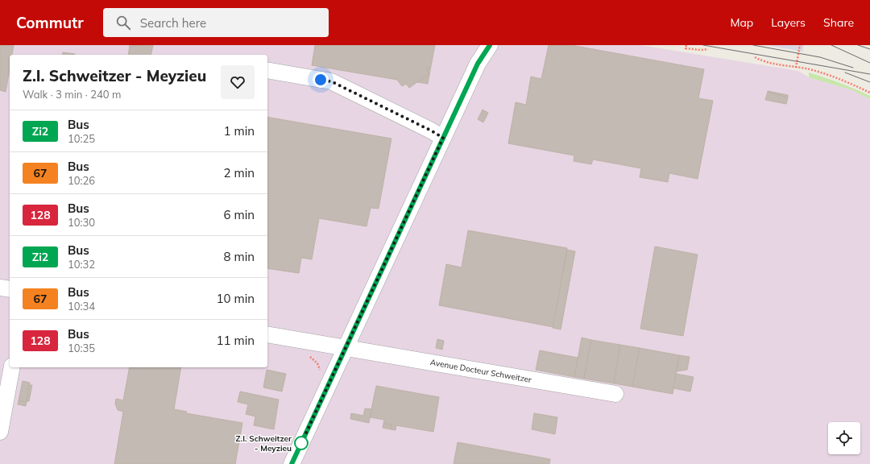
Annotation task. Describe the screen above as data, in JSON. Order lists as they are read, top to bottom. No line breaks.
{"streets":{"street":["Avenue Docteur Schweitzer"]},"places":["Z.I. Schweitzer - Meyzieu"],"lines":["bus line Zi2"],"page":{"header":"Commutr","search":"Search here","nav":["Map","Layers","Share"],"heading":["Z.I. Schweitzer - Meyzieu","Walk · 3 min · 240 m"],"list":[{"mark":"Zi2","name":"Bus","note":"10:25","value":"1 min"},{"mark":"67","name":"Bus","note":"10:26","value":"2 min"},{"mark":"128","name":"Bus","note":"10:30","value":"6 min"},{"mark":"Zi2","name":"Bus","note":"10:32","value":"8 min"},{"mark":"67","name":"Bus","note":"10:34","value":"10 min"},{"mark":"128","name":"Bus","note":"10:35","value":"11 min"}]}}
